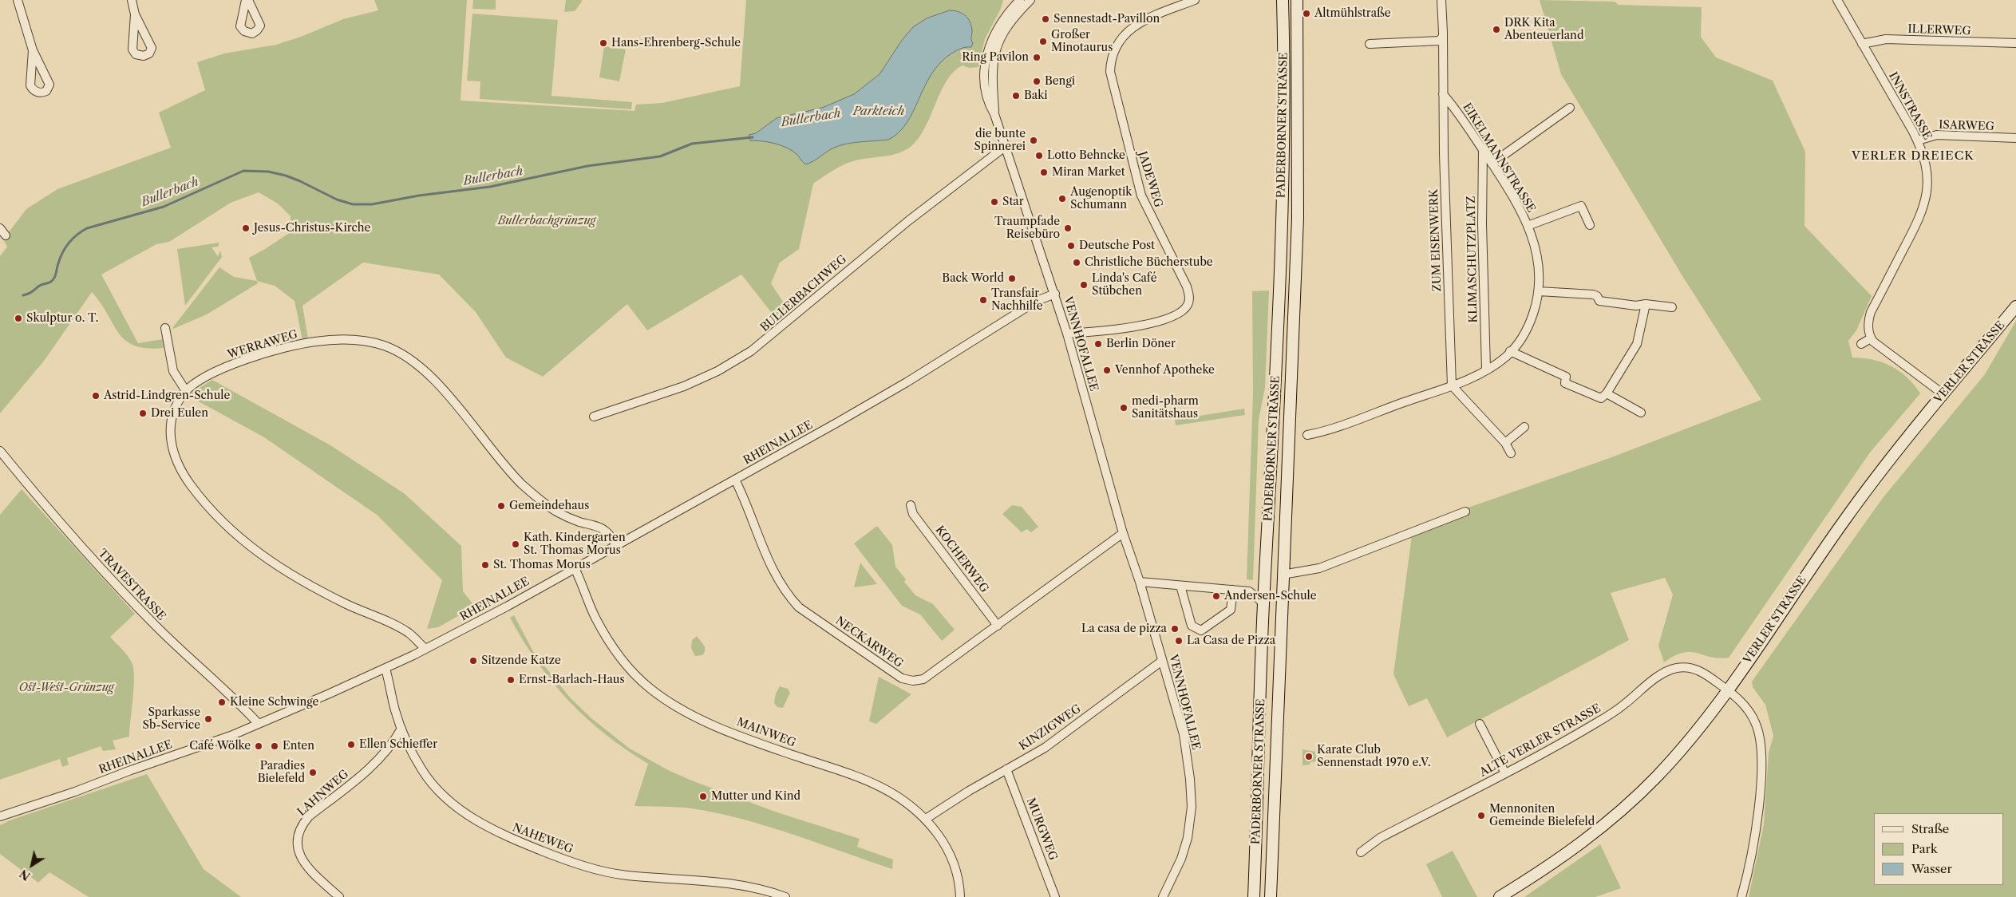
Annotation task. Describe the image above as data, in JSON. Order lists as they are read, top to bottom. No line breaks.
{"streets":{"main road":["PADERBORNER STRASSE","VERLER STRASSE"],"street":["ILLERWEG","INNSTRASSE","ISARWEG","EIKELMANNSTRASSE","JADEWEG","ZUM EISENWERK","KLIMASCHUTZPLATZ","BULLERBACHWEG","VENNHOFALLEE","WERRAWEG","RHEINALLEE","KOCHERWEG","TRAVESTRASSE","NECKARWEG","KINZIGWEG","MAINWEG","ALTE VERLER STRASSE","LAHNWEG","MURGWEG","NAHEWEG"]},"crossings":[["ILLERWEG","INNSTRASSE"],["INNSTRASSE","ISARWEG"],["EIKELMANNSTRASSE","ZUM EISENWERK"],["EIKELMANNSTRASSE","KLIMASCHUTZPLATZ"],["JADEWEG","VENNHOFALLEE"],["BULLERBACHWEG","VENNHOFALLEE"],["VENNHOFALLEE","RHEINALLEE"],["VENNHOFALLEE","NECKARWEG"],["VENNHOFALLEE","KINZIGWEG"],["WERRAWEG","RHEINALLEE"],["VERLER STRASSE","ALTE VERLER STRASSE"],["RHEINALLEE","TRAVESTRASSE"],["RHEINALLEE","NECKARWEG"],["RHEINALLEE","MAINWEG"],["RHEINALLEE","NAHEWEG"],["KOCHERWEG","NECKARWEG"],["KINZIGWEG","MAINWEG"],["KINZIGWEG","MURGWEG"],["LAHNWEG","NAHEWEG"]],"districts":["VERLER DREIECK"],"water":["Parkteich","Bullerbach"],"parks":["Bullerbachgrünzug","Ost-West-Grünzug"],"places":["Altmühlstraße","Sennestadt-Pavillon","DRK Kita Abenteuerland","Großer Minotaurus","Hans-Ehrenberg-Schule","Ring Pavilon","Bengi","Baki","die bunte Spinnerei","Lotto Behncke","Miran Market","Augenoptik Schumann","Star","Jesus-Christus-Kirche","Traumpfade Reisebüro","Deutsche Post","Christliche Bücherstube","Back World","Linda's Café Stübchen","Transfair Nachhilfe","Skulptur o. T.","Berlin Döner","Vennhof Apotheke","Astrid-Lindgren-Schule","medi-pharm Sanitätshaus","Drei Eulen","Gemeindehaus","Kath. Kindergarten St. Thomas Morus","St. Thomas Morus","Andersen-Schule","La casa de pizza","La Casa de Pizza","Sitzende Katze","Ernst-Barlach-Haus","Kleine Schwinge","Sparkasse Sb-Service","Ellen Schieffer","Café Wölke","Enten","Karate Club Sennenstadt 1970 e.V.","Paradies Bielefeld","Mutter und Kind","Mennoniten Gemeinde Bielefeld"],"legend":["Straße","Park","Wasser"],"north":"bottom left"}
